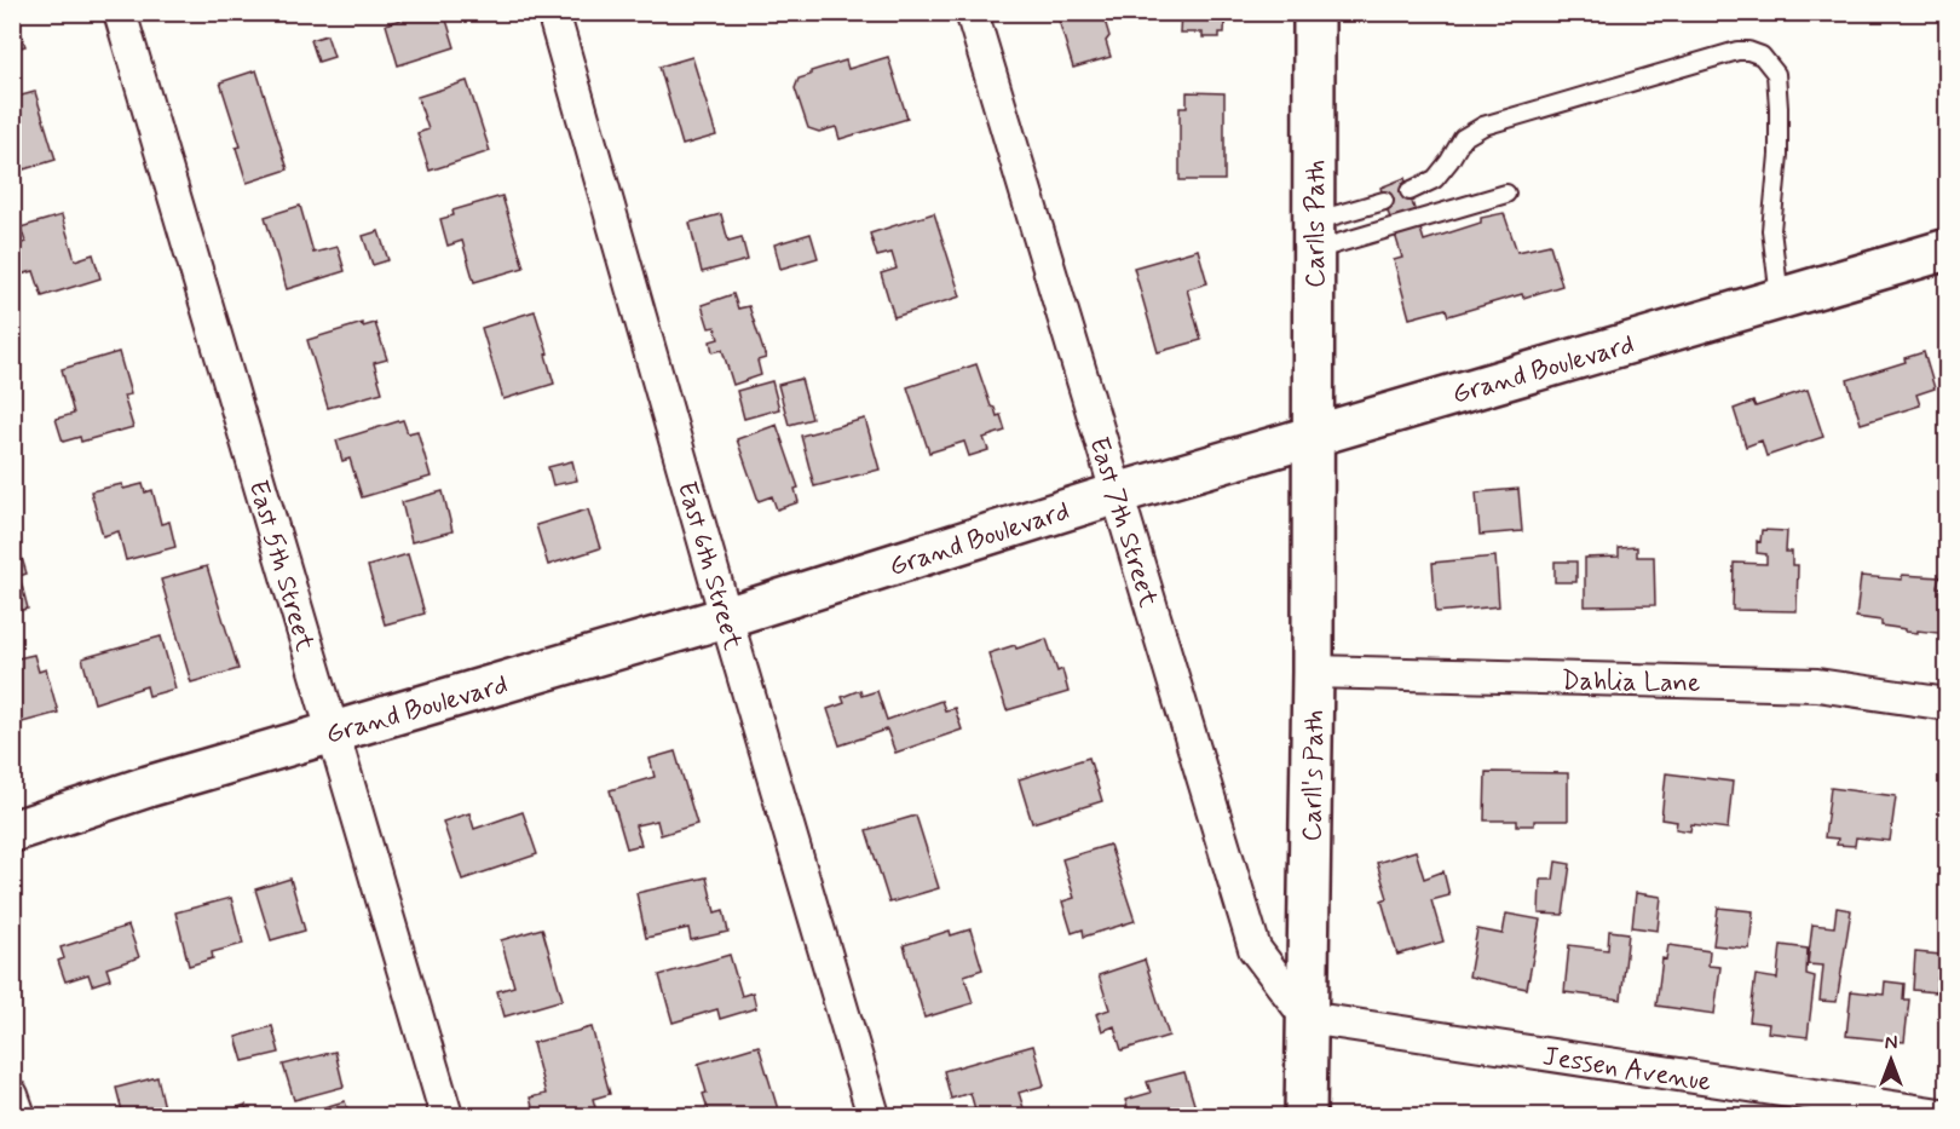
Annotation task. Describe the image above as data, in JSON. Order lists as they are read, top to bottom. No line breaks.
{"streets":{"street":["Carlls Path","Grand Boulevard","East 7th Street","East 5th Street","East 6th Street","Dahlia Lane","Carll's Path","Jessen Avenue"]},"crossings":[["Carlls Path","Grand Boulevard"],["Carlls Path","Carll's Path"],["Grand Boulevard","East 7th Street"],["Grand Boulevard","East 5th Street"],["Grand Boulevard","East 6th Street"],["Grand Boulevard","Carll's Path"],["East 7th Street","Carll's Path"],["East 7th Street","Jessen Avenue"],["Dahlia Lane","Carll's Path"],["Carll's Path","Jessen Avenue"]],"north":"top"}
